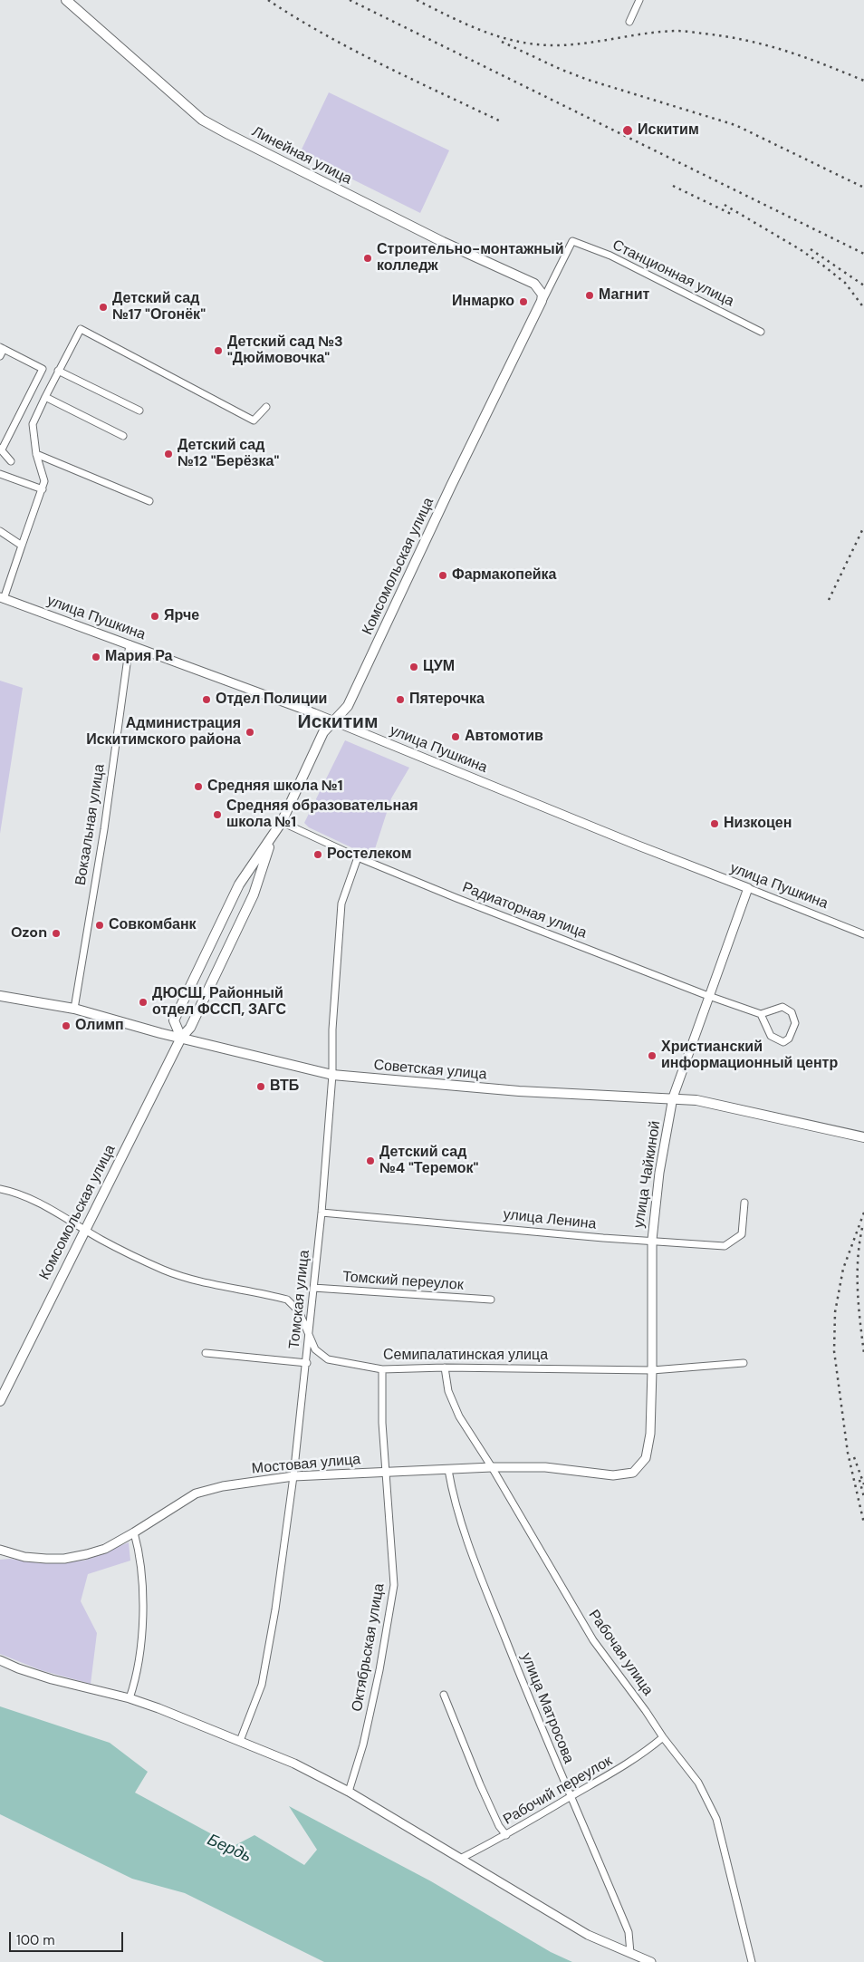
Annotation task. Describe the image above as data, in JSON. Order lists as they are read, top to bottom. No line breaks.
{"streets":{"main road":["Линейная улица","Комсомольская улица","Советская улица"],"street":["Станционная улица","улица Пушкина","Вокзальная улица","Радиаторная улица","улица Чайкиной","улица Ленина","Томский переулок","Томская улица","Семипалатинская улица","Мостовая улица","Октябрьская улица","Рабочая улица","улица Матросова","Рабочий переулок"]},"crossings":[["Линейная улица","Станционная улица"],["Линейная улица","Комсомольская улица"],["Станционная улица","Комсомольская улица"],["Комсомольская улица","улица Пушкина"],["Комсомольская улица","Радиаторная улица"],["Комсомольская улица","Советская улица"],["Комсомольская улица","Семипалатинская улица"],["улица Пушкина","Вокзальная улица"],["улица Пушкина","улица Чайкиной"],["Вокзальная улица","Советская улица"],["Радиаторная улица","улица Чайкиной"],["Радиаторная улица","Томская улица"],["Советская улица","улица Чайкиной"],["Советская улица","Томская улица"],["улица Чайкиной","улица Ленина"],["улица Чайкиной","Семипалатинская улица"],["улица Чайкиной","Мостовая улица"],["улица Ленина","Томская улица"],["Томский переулок","Томская улица"],["Томская улица","Семипалатинская улица"],["Томская улица","Мостовая улица"],["Семипалатинская улица","Октябрьская улица"],["Семипалатинская улица","Рабочая улица"],["Мостовая улица","Октябрьская улица"],["Мостовая улица","Рабочая улица"],["Мостовая улица","улица Матросова"],["Рабочая улица","Рабочий переулок"],["улица Матросова","Рабочий переулок"]],"districts":["Искитим"],"water":["Бердь"],"places":["Искитим","Строительно-монтажный колледж","Магнит","Инмарко","Детский сад №17 \"Огонёк\"","Детский сад №3 \"Дюймовочка\"","Детский сад №12 \"Берёзка\"","Фармакопейка","Ярче","Мария Ра","ЦУМ","Отдел Полиции","Пятерочка","Администрация Искитимского района","Автомотив","Средняя школа №1","Средняя образовательная школа №1","Низкоцен","Ростелеком","Совкомбанк","Ozon","ДЮСШ, Районный отдел ФССП, ЗАГС","Олимп","Христианский информационный центр","ВТБ","Детский сад №4 \"Теремок\""],"scale_bar":"100 m"}
